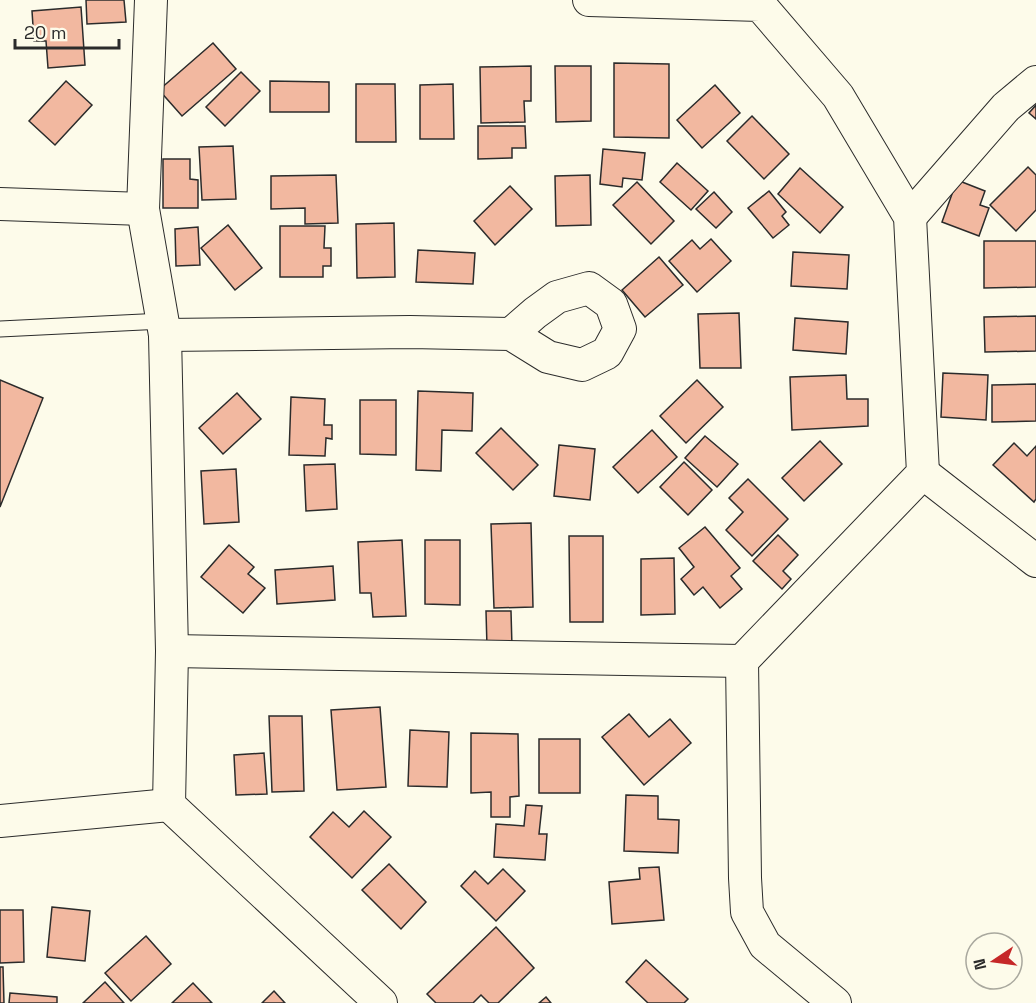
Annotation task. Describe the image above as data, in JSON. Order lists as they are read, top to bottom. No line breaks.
{"scale_bar":"20 m","north":"left"}
